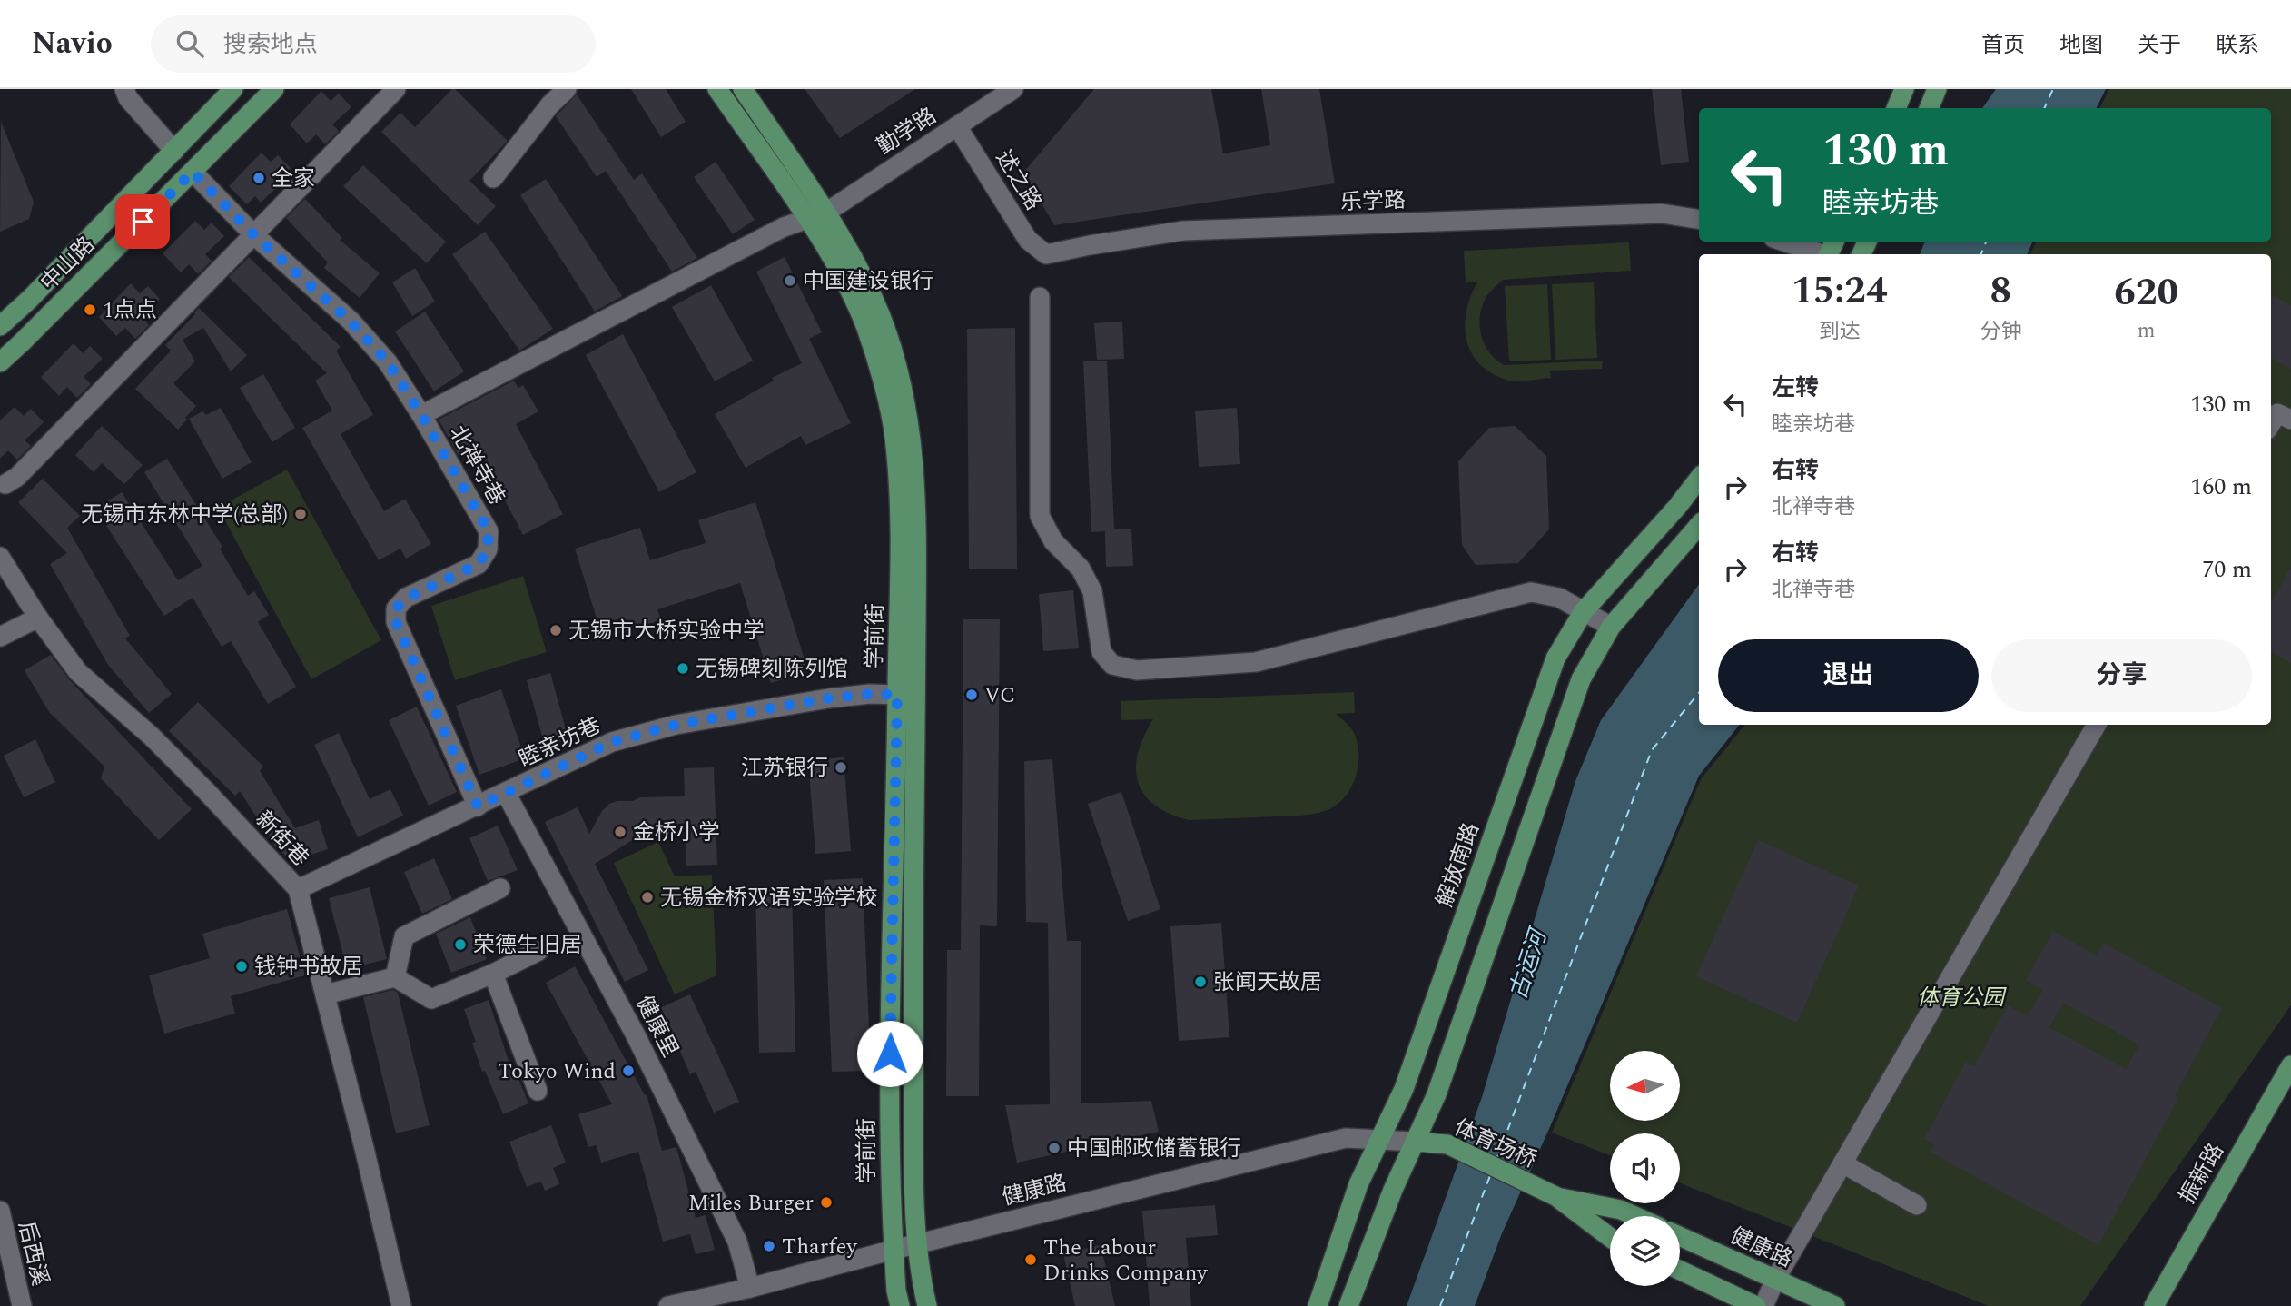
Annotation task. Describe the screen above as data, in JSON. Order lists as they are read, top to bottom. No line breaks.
{"streets":{"main road":["中山路","学前街","解放南路","体育场桥","振新路","健康路"],"street":["勤学路","述之路","乐学路","北禅寺巷","睦亲坊巷","新街巷","健康里","后西溪"]},"crossings":[["勤学路","述之路"],["勤学路","北禅寺巷"],["勤学路","学前街"],["述之路","乐学路"],["中山路","北禅寺巷"],["北禅寺巷","睦亲坊巷"],["学前街","睦亲坊巷"],["学前街","健康路"],["睦亲坊巷","新街巷"],["睦亲坊巷","健康里"],["解放南路","健康路"],["健康里","健康路"],["体育场桥","健康路"]],"water":["古运河"],"parks":["体育公园"],"places":["全家","中国建设银行","1点点","无锡市东林中学(总部)","无锡市大桥实验中学","无锡碑刻陈列馆","VC","江苏银行","金桥小学","无锡金桥双语实验学校","荣德生旧居","钱钟书故居","张闻天故居","Tokyo Wind","中国邮政储蓄银行","Miles Burger","Tharfey","The Labour Drinks Company"],"north":"left","page":{"header":"Navio","search":"搜索地点","nav":["首页","地图","关于","联系"],"turn":["130 m","睦亲坊巷"],"eta":["15:24","到达","8","分钟","620","m"],"list":[{"name":"左转","note":"睦亲坊巷","value":"130 m"},{"name":"右转","note":"北禅寺巷","value":"160 m"},{"name":"右转","note":"北禅寺巷","value":"70 m"}],"buttons":["退出","分享"]}}
